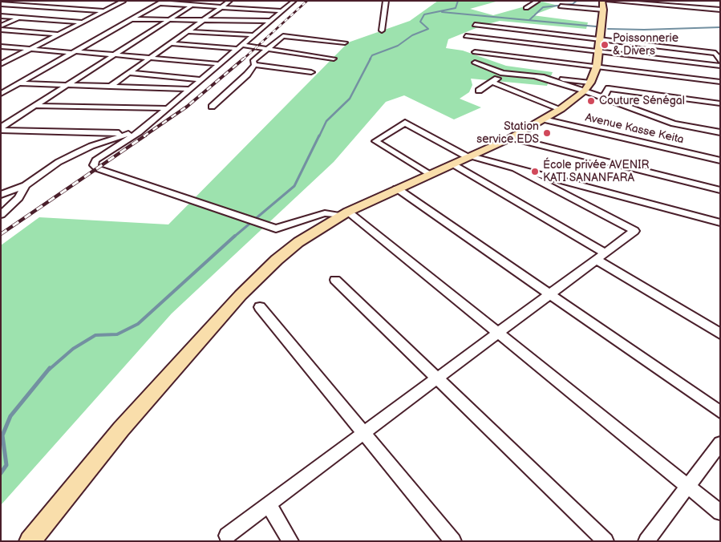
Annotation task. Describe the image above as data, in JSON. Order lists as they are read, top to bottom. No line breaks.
{"streets":{"street":["Avenue Kasse Keita"]},"places":["Poissonnerie & Divers","Couture Sénégal","Station service EDS","École privée AVENIR KATI SANANFARA"]}
